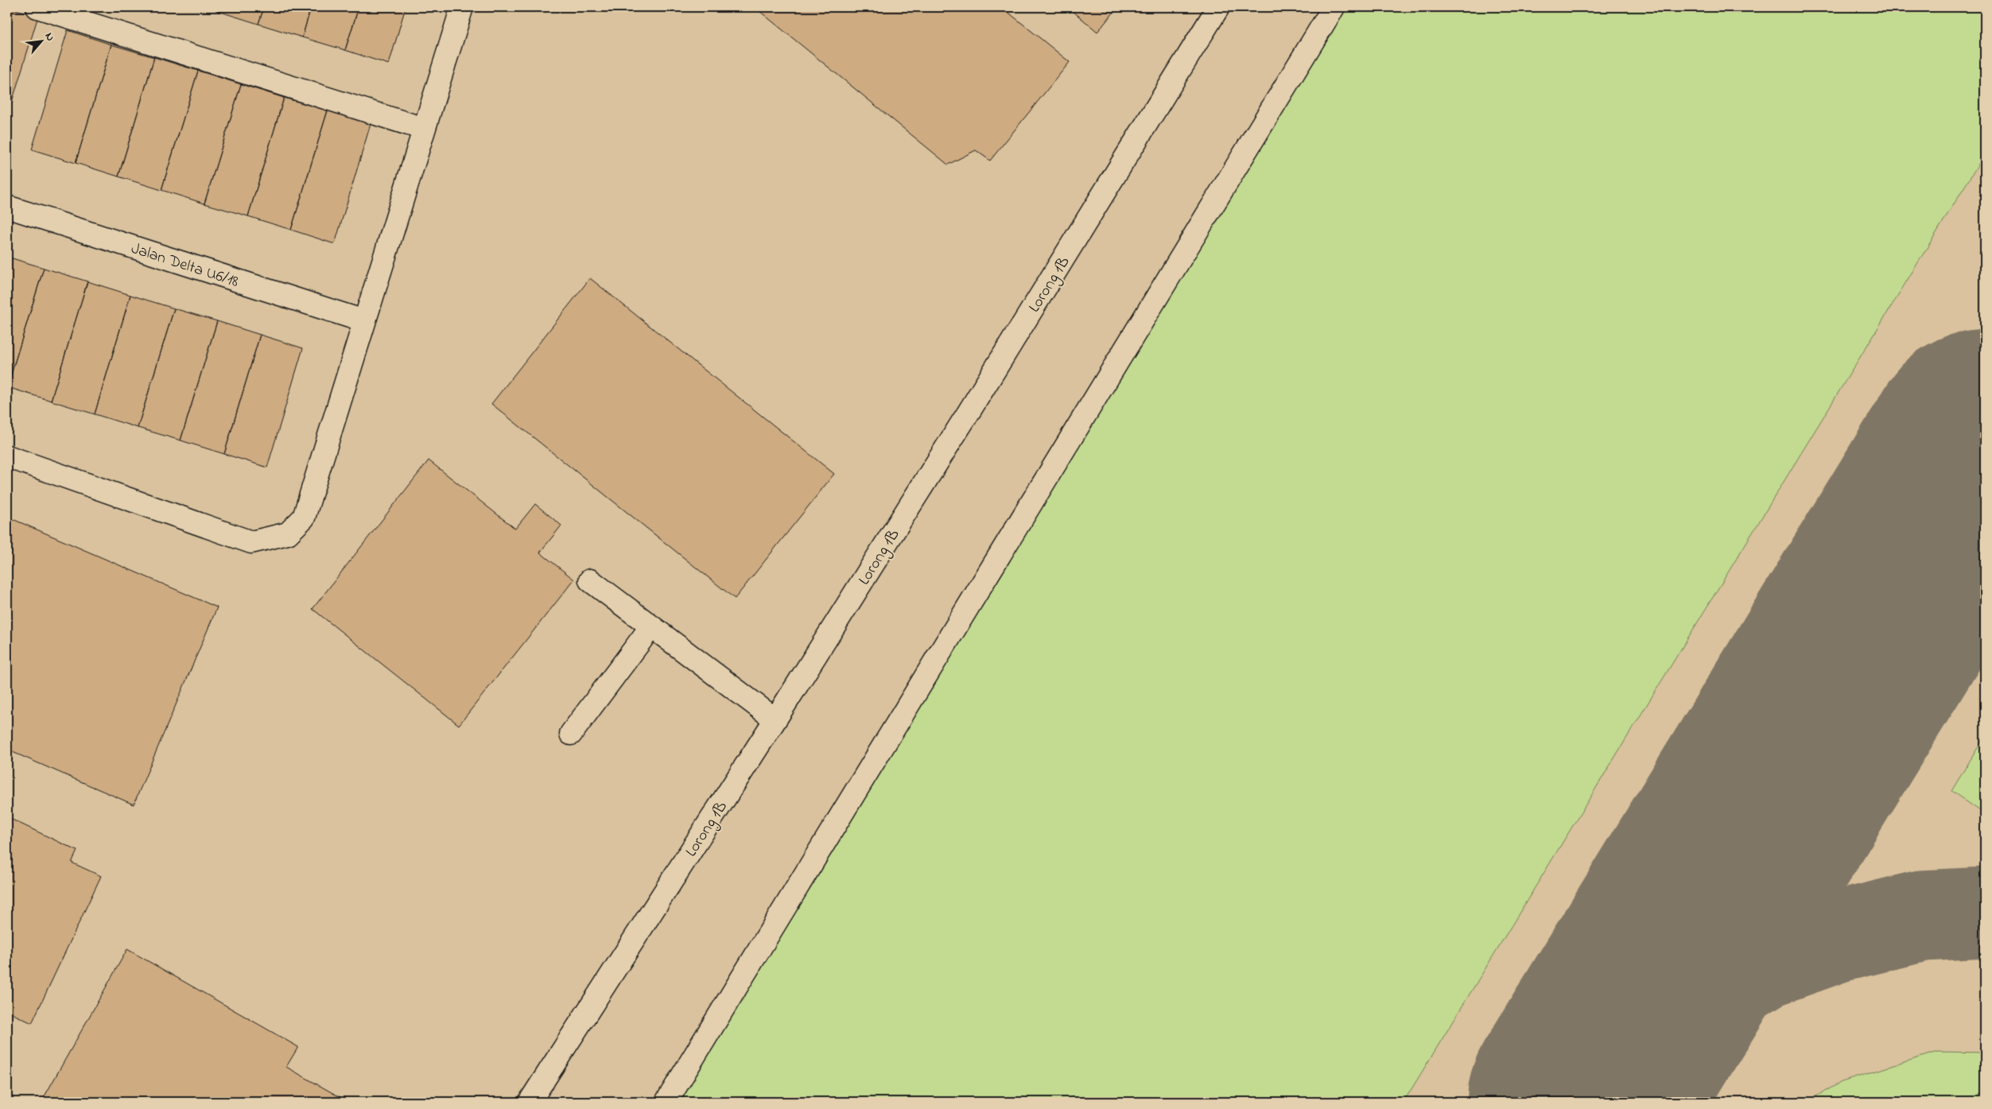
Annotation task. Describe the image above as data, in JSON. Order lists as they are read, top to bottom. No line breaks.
{"streets":{"street":["Jalan Delta U6/18","Lorong 1B"]},"north":"top right"}
